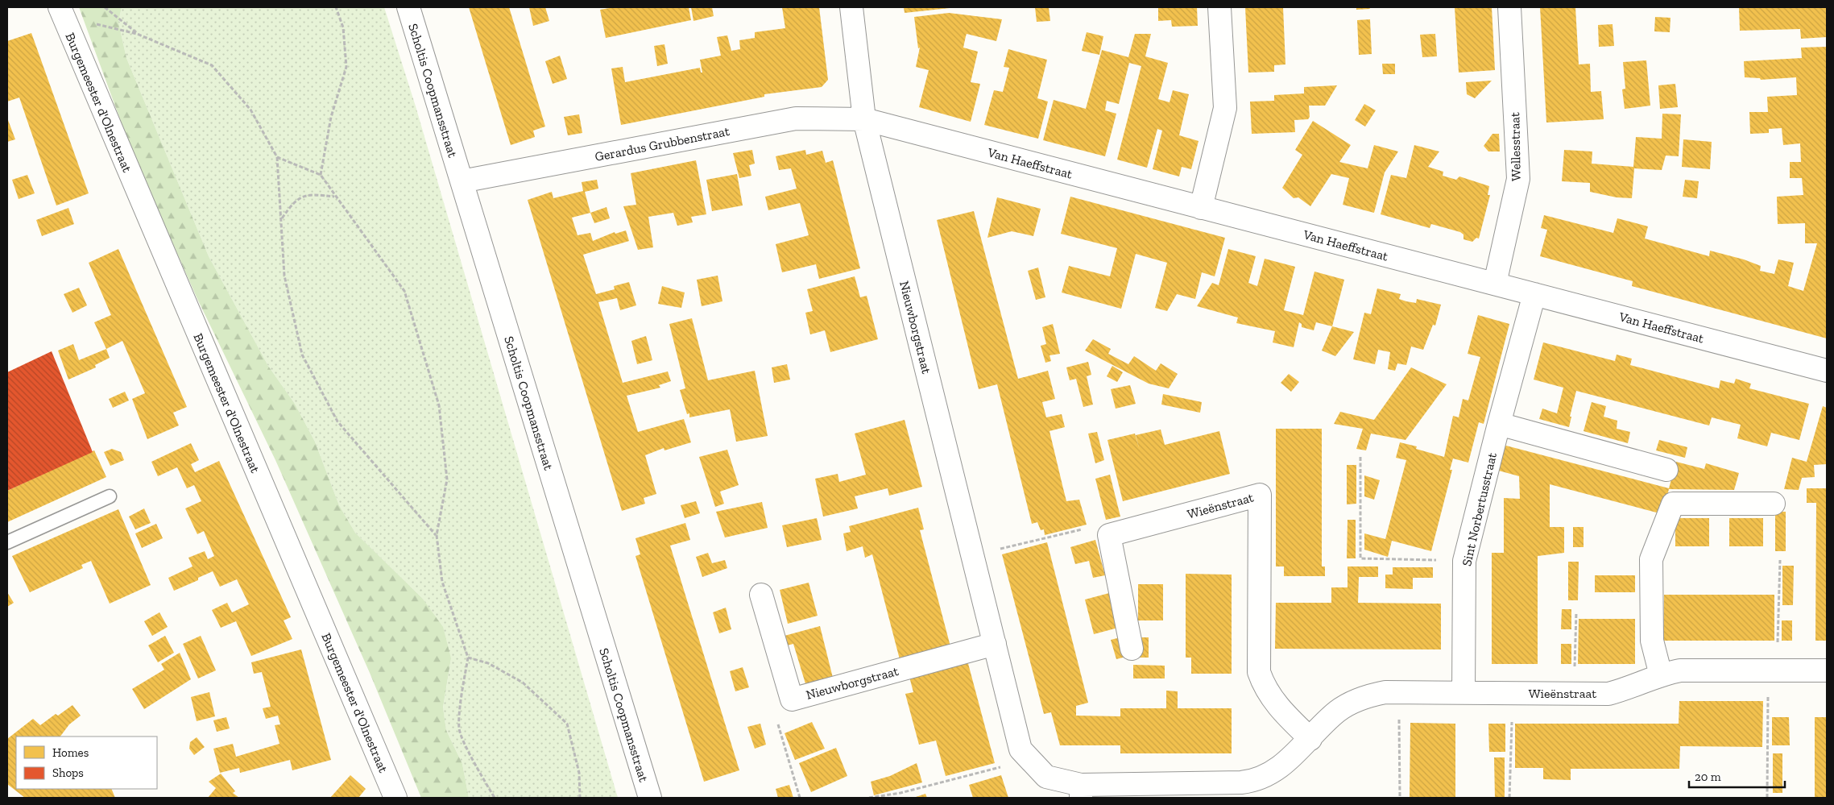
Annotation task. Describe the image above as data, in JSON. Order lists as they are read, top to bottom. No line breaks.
{"streets":{"street":["Scholtis Coopmansstraat","Burgemeester d'Olnestraat","Gerardus Grubbenstraat","Wellesstraat","Van Haeffstraat","Nieuwborgstraat","Wieënstraat","Sint Norbertusstraat"]},"crossings":[["Scholtis Coopmansstraat","Gerardus Grubbenstraat"],["Gerardus Grubbenstraat","Van Haeffstraat"],["Gerardus Grubbenstraat","Nieuwborgstraat"],["Wellesstraat","Van Haeffstraat"],["Van Haeffstraat","Nieuwborgstraat"],["Van Haeffstraat","Sint Norbertusstraat"],["Nieuwborgstraat","Wieënstraat"],["Wieënstraat","Sint Norbertusstraat"]],"legend":["Homes","Shops"],"scale_bar":"20 m"}
